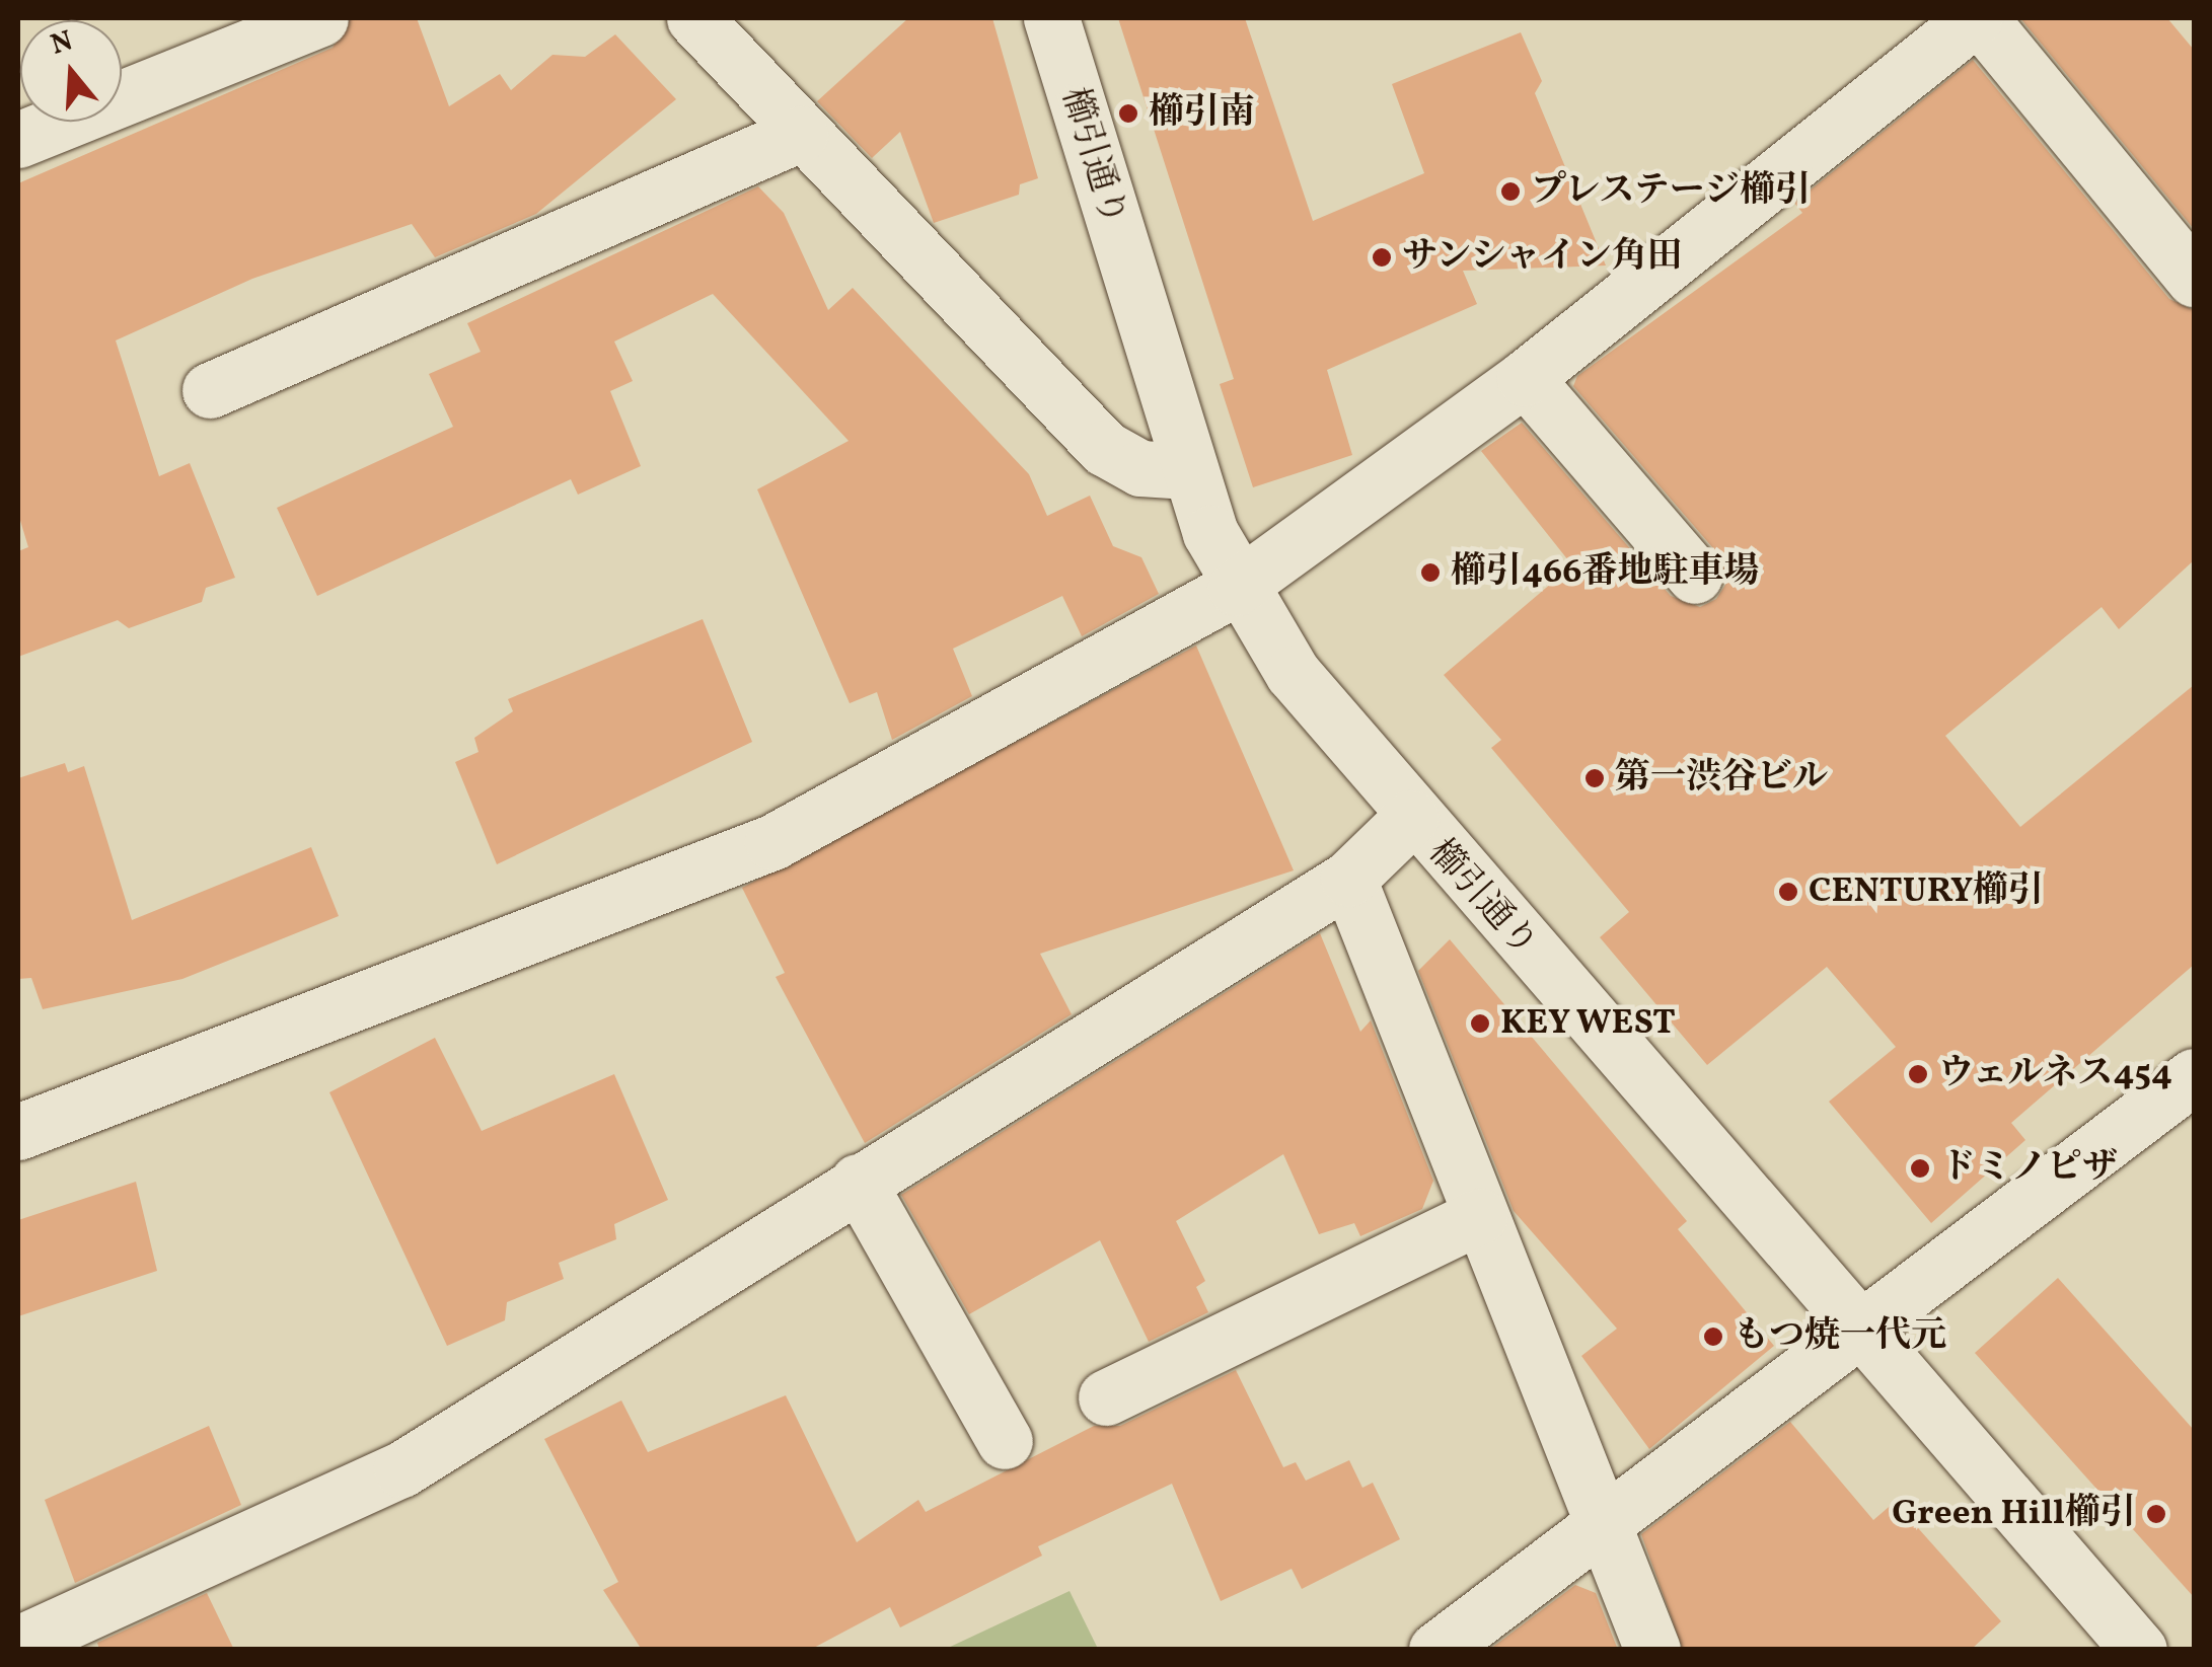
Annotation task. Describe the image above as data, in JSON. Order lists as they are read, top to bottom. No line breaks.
{"streets":{"street":["櫛引通り"]},"places":["櫛引南","プレステージ櫛引","サンシャイン角田","櫛引466番地駐車場","第一渋谷ビル","CENTURY櫛引","KEY WEST","ウェルネス454","ドミノピザ","もつ焼一代元","Green Hill櫛引"],"north":"top"}
